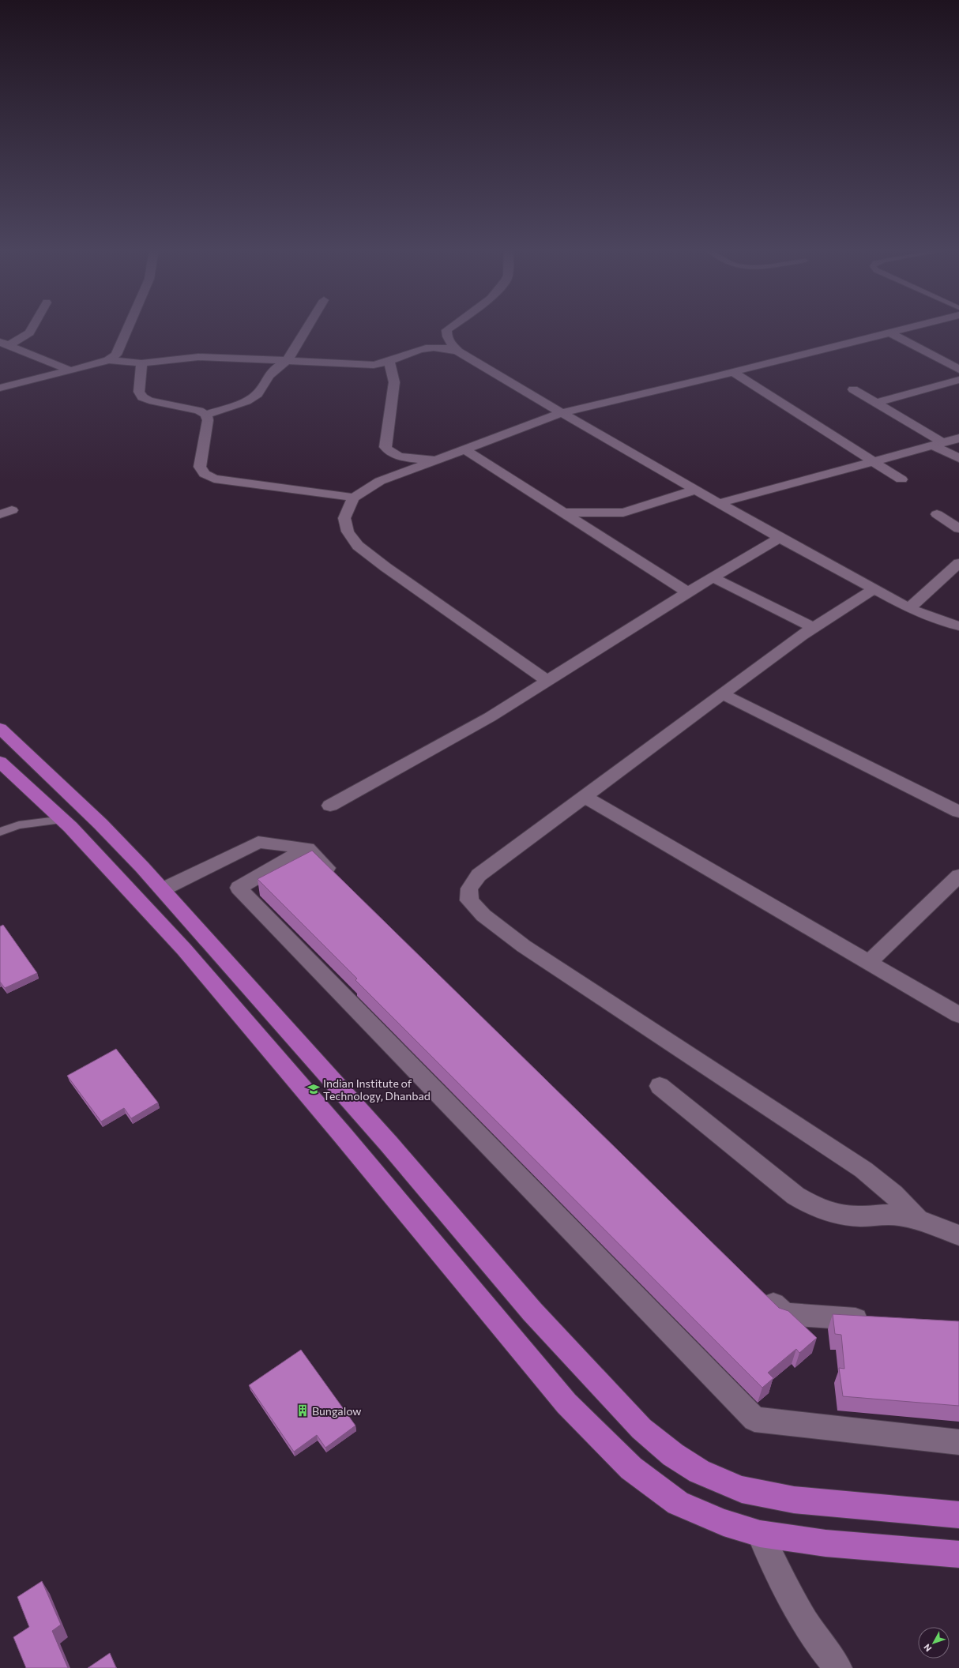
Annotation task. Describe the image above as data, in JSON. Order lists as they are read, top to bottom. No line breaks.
{"places":{"school or university":["Indian Institute of Technology, Dhanbad"],"building":["Bungalow"]},"north":"bottom left"}
